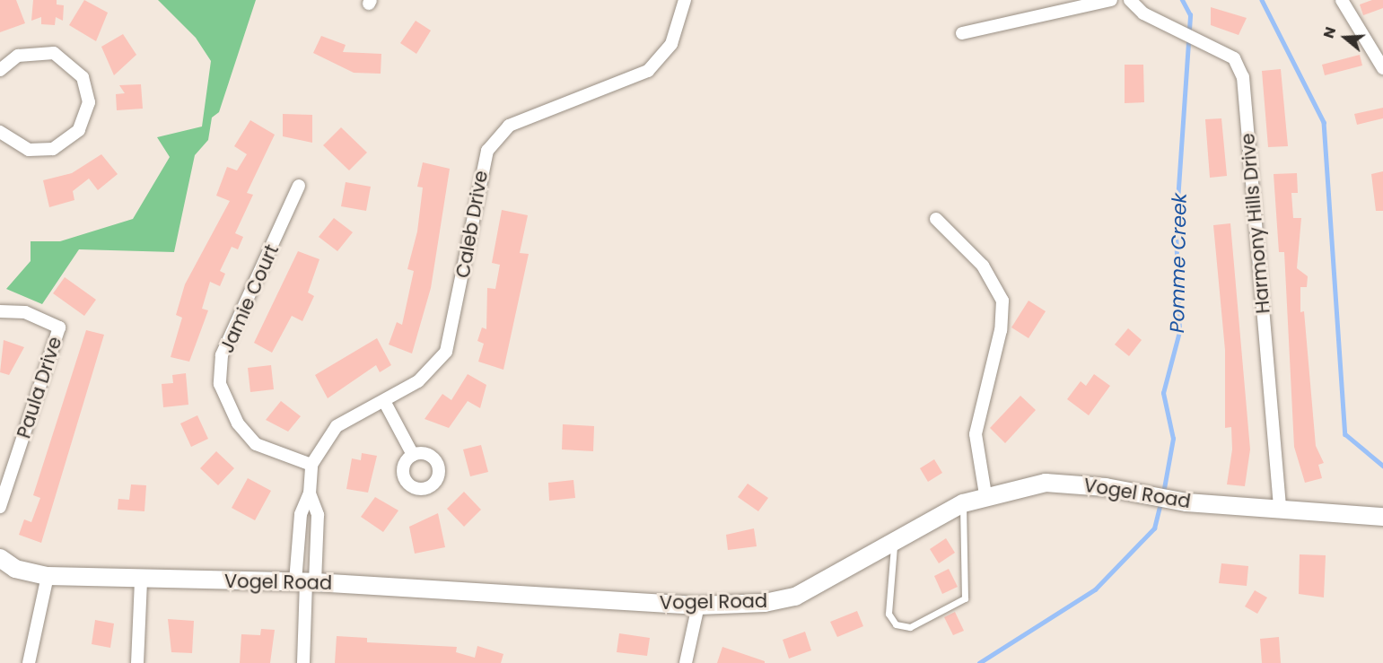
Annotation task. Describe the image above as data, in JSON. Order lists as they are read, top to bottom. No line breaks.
{"streets":{"street":["Harmony Hills Drive","Caleb Drive","Jamie Court","Paula Drive","Vogel Road"]},"crossings":[["Harmony Hills Drive","Vogel Road"],["Caleb Drive","Jamie Court"],["Caleb Drive","Vogel Road"]],"water":["Pomme Creek"],"north":"left"}
